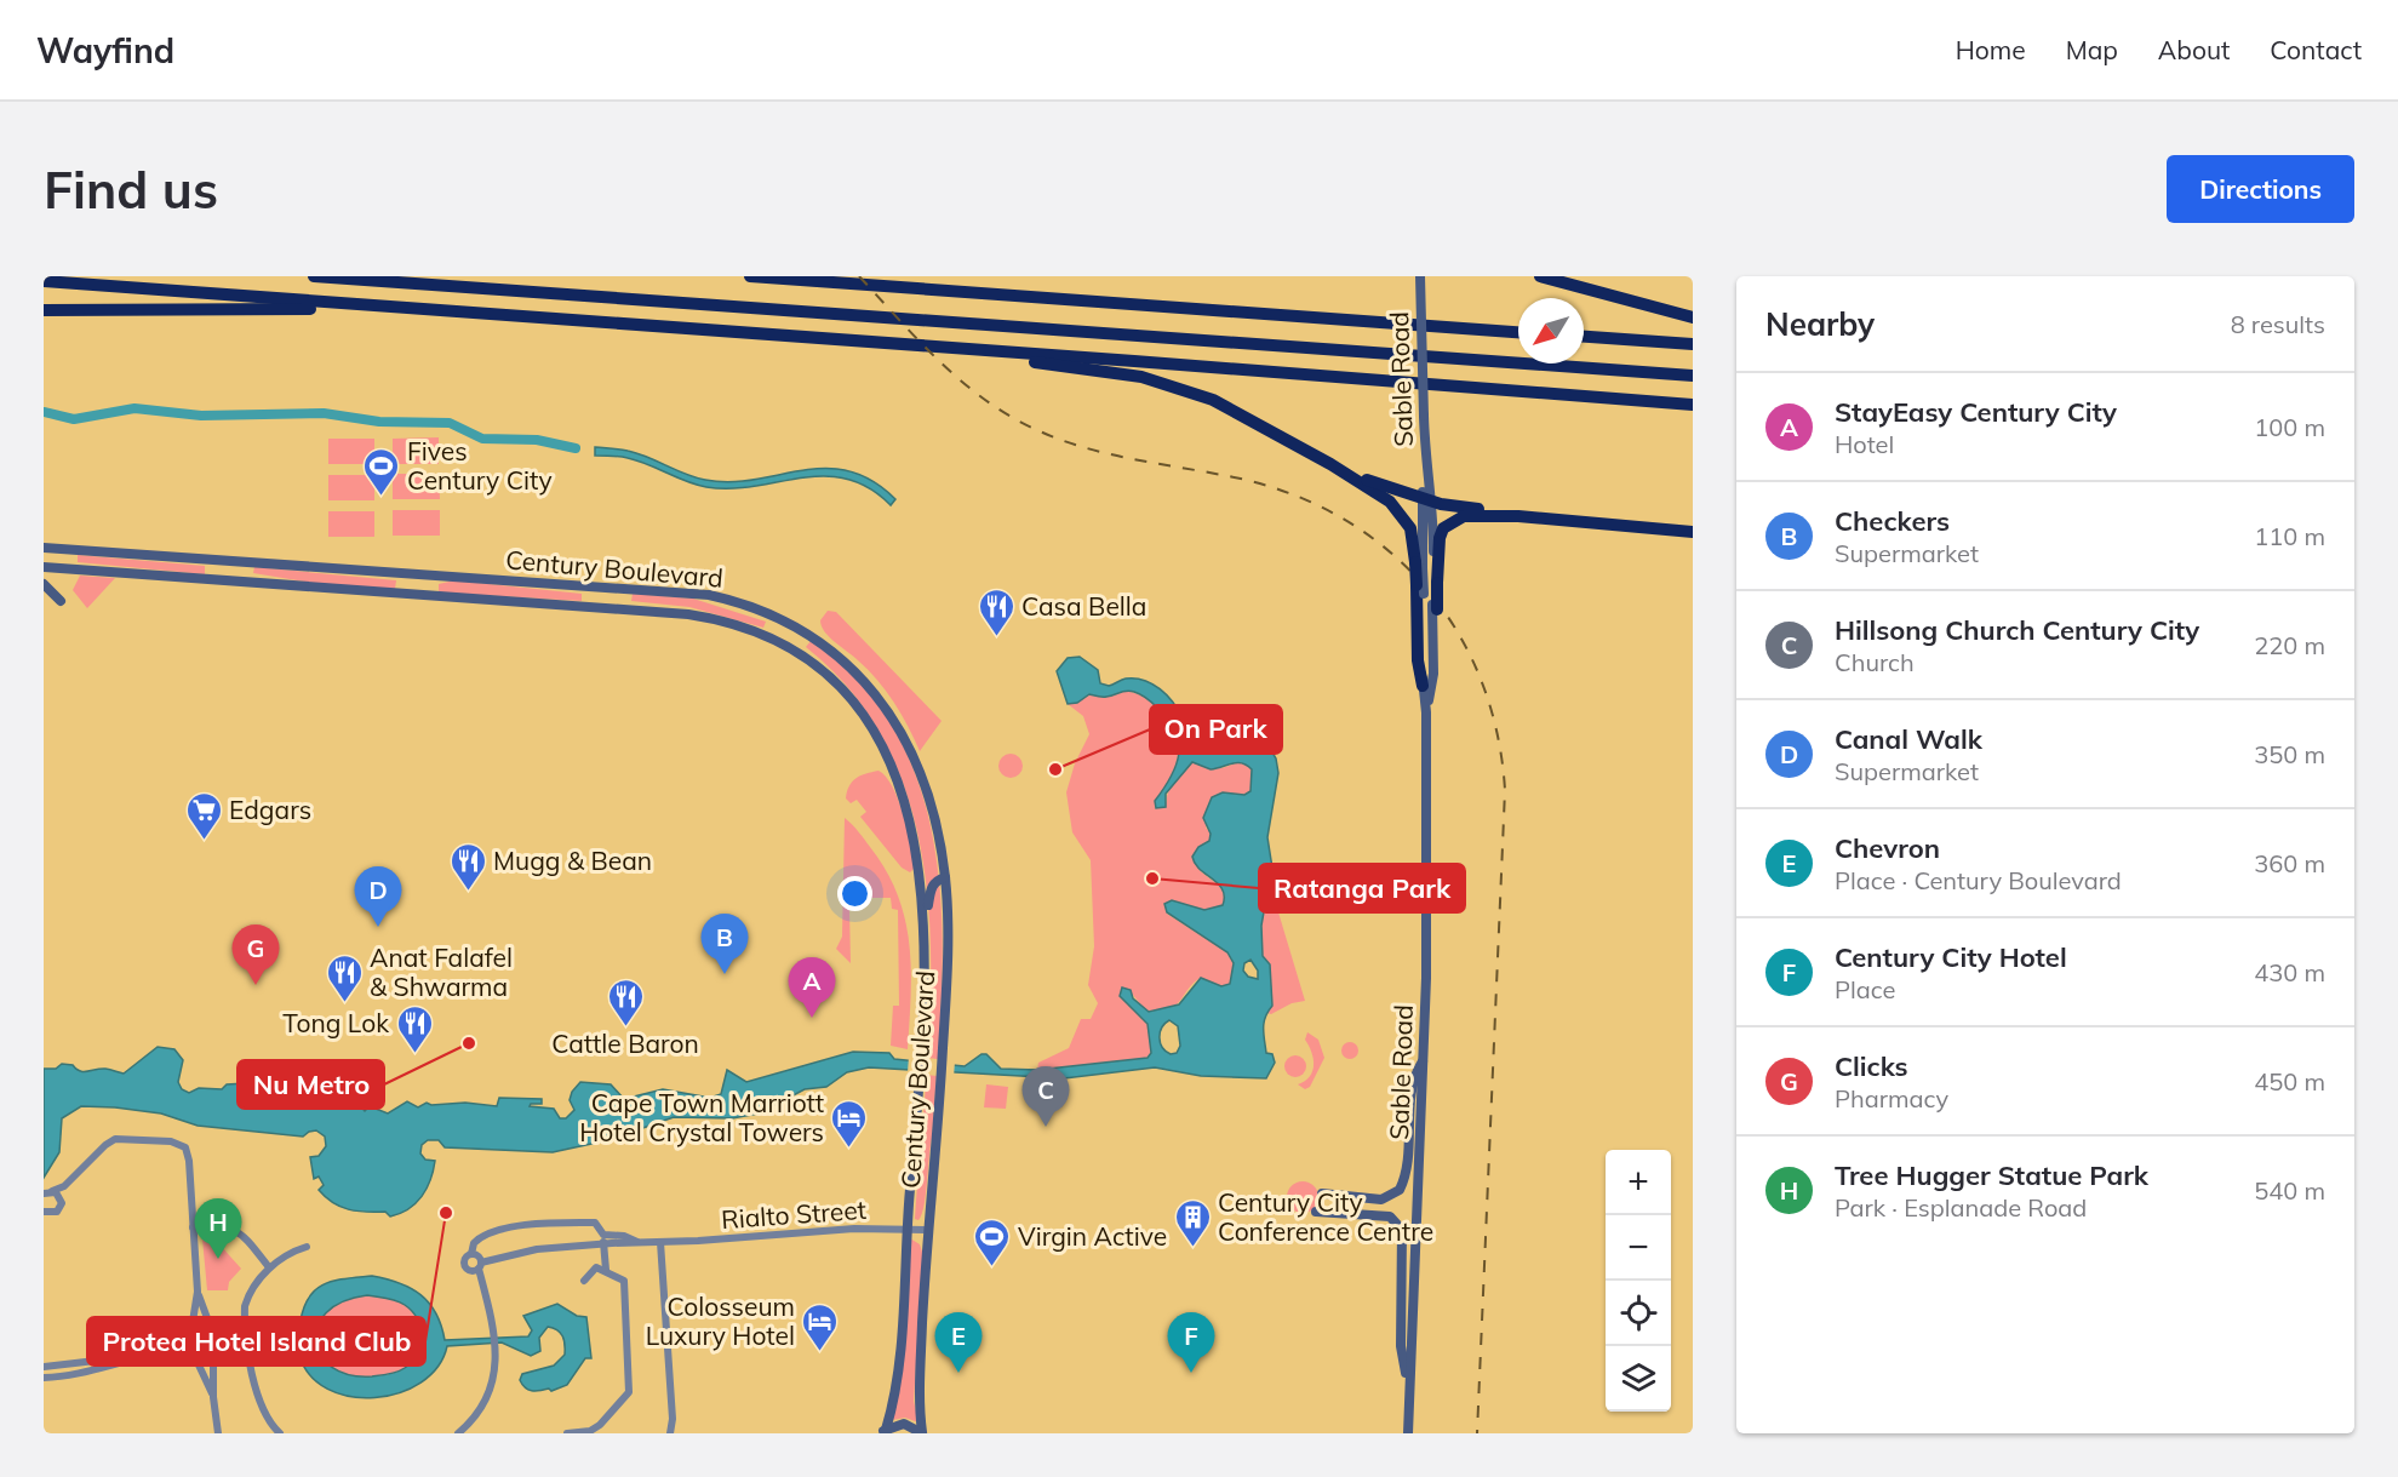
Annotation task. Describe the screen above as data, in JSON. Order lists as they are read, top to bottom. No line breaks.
{"streets":{"main road":["Sable Road","Century Boulevard"],"street":["Rialto Street"]},"crossings":[["Century Boulevard","Rialto Street"]],"places":{"sports":["Fives Century City","Virgin Active"],"restaurant":["Casa Bella","Mugg & Bean","Anat Falafel & Shwarma","Cattle Baron","Tong Lok"],"other":["On Park","Ratanga Park","Nu Metro","Protea Hotel Island Club"],"supermarket":["Edgars"],"hotel":["Cape Town Marriott Hotel Crystal Towers","Colosseum Luxury Hotel"],"building":["Century City Conference Centre"]},"north":"bottom left","page":{"header":"Wayfind","nav":["Home","Map","About","Contact"],"buttons":"Directions","title":"Find us","heading":["Nearby","8 results"],"list":[{"mark":"A","name":"StayEasy Century City","note":"Hotel","value":"100 m"},{"mark":"B","name":"Checkers","note":"Supermarket","value":"110 m"},{"mark":"C","name":"Hillsong Church Century City","note":"Church","value":"220 m"},{"mark":"D","name":"Canal Walk","note":"Supermarket","value":"350 m"},{"mark":"E","name":"Chevron","note":"Place · Century Boulevard","value":"360 m"},{"mark":"F","name":"Century City Hotel","note":"Place","value":"430 m"},{"mark":"G","name":"Clicks","note":"Pharmacy","value":"450 m"},{"mark":"H","name":"Tree Hugger Statue Park","note":"Park · Esplanade Road","value":"540 m"}],"pins":["D","B","G","A","C","H","E","F"],"map_buttons":["+","−"]}}
